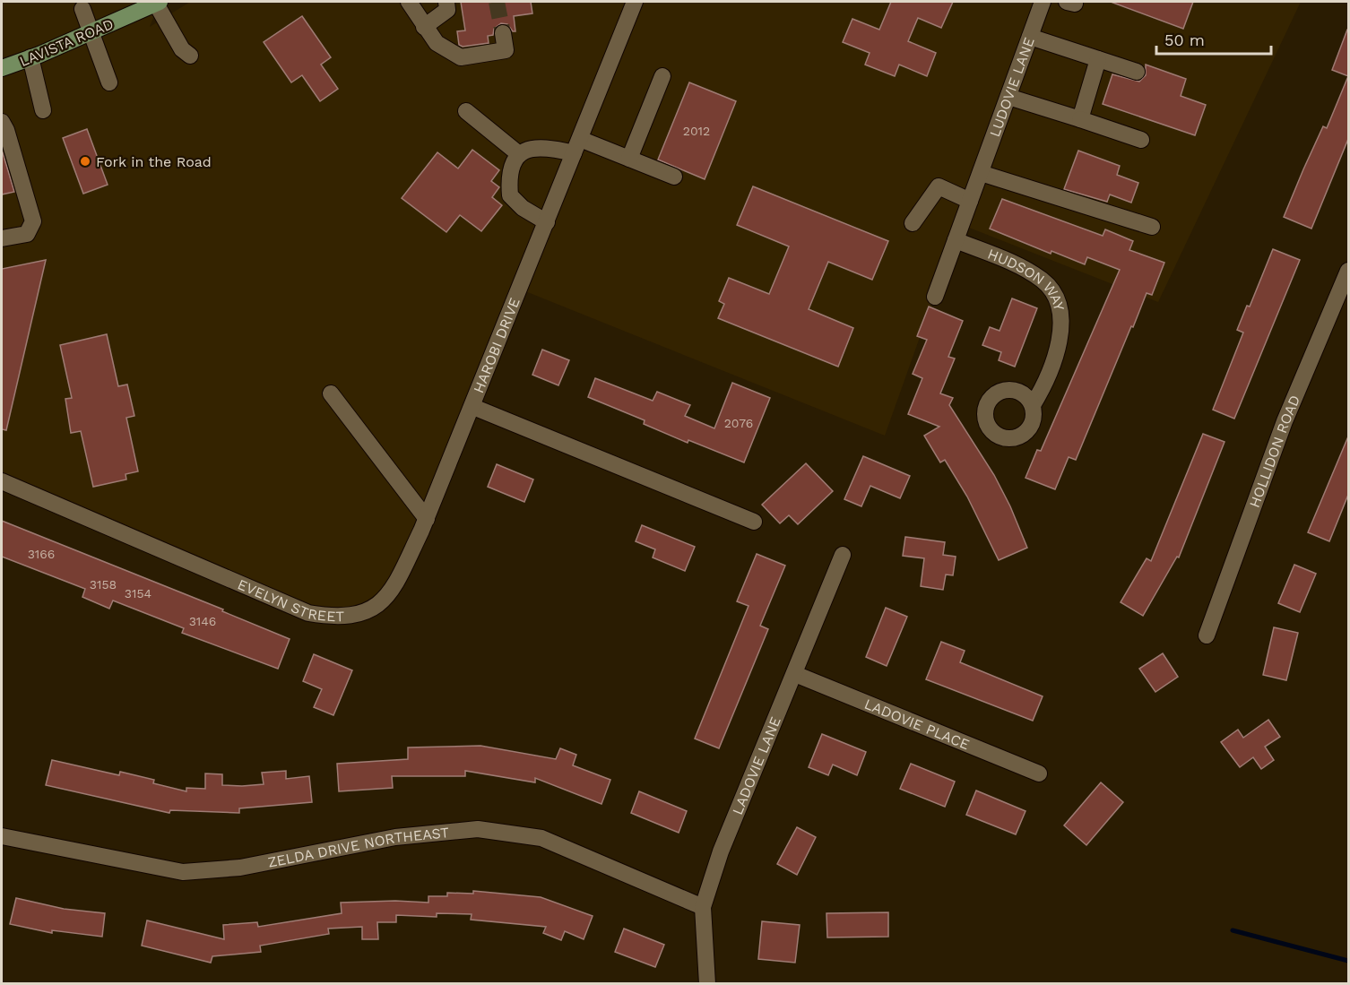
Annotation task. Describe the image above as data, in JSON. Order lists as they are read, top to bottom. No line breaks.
{"streets":{"main road":["LAVISTA ROAD"],"street":["LUDOVIE LANE","HUDSON WAY","HAROBI DRIVE","HOLLIDON ROAD","EVELYN STREET","LADOVIE PLACE","LADOVIE LANE","ZELDA DRIVE NORTHEAST"]},"crossings":[["HAROBI DRIVE","EVELYN STREET"],["LADOVIE PLACE","LADOVIE LANE"],["LADOVIE LANE","ZELDA DRIVE NORTHEAST"]],"places":["Fork in the Road"],"house_numbers":["2012","2076","3166","3158","3154","3146"],"scale_bar":"50 m"}
